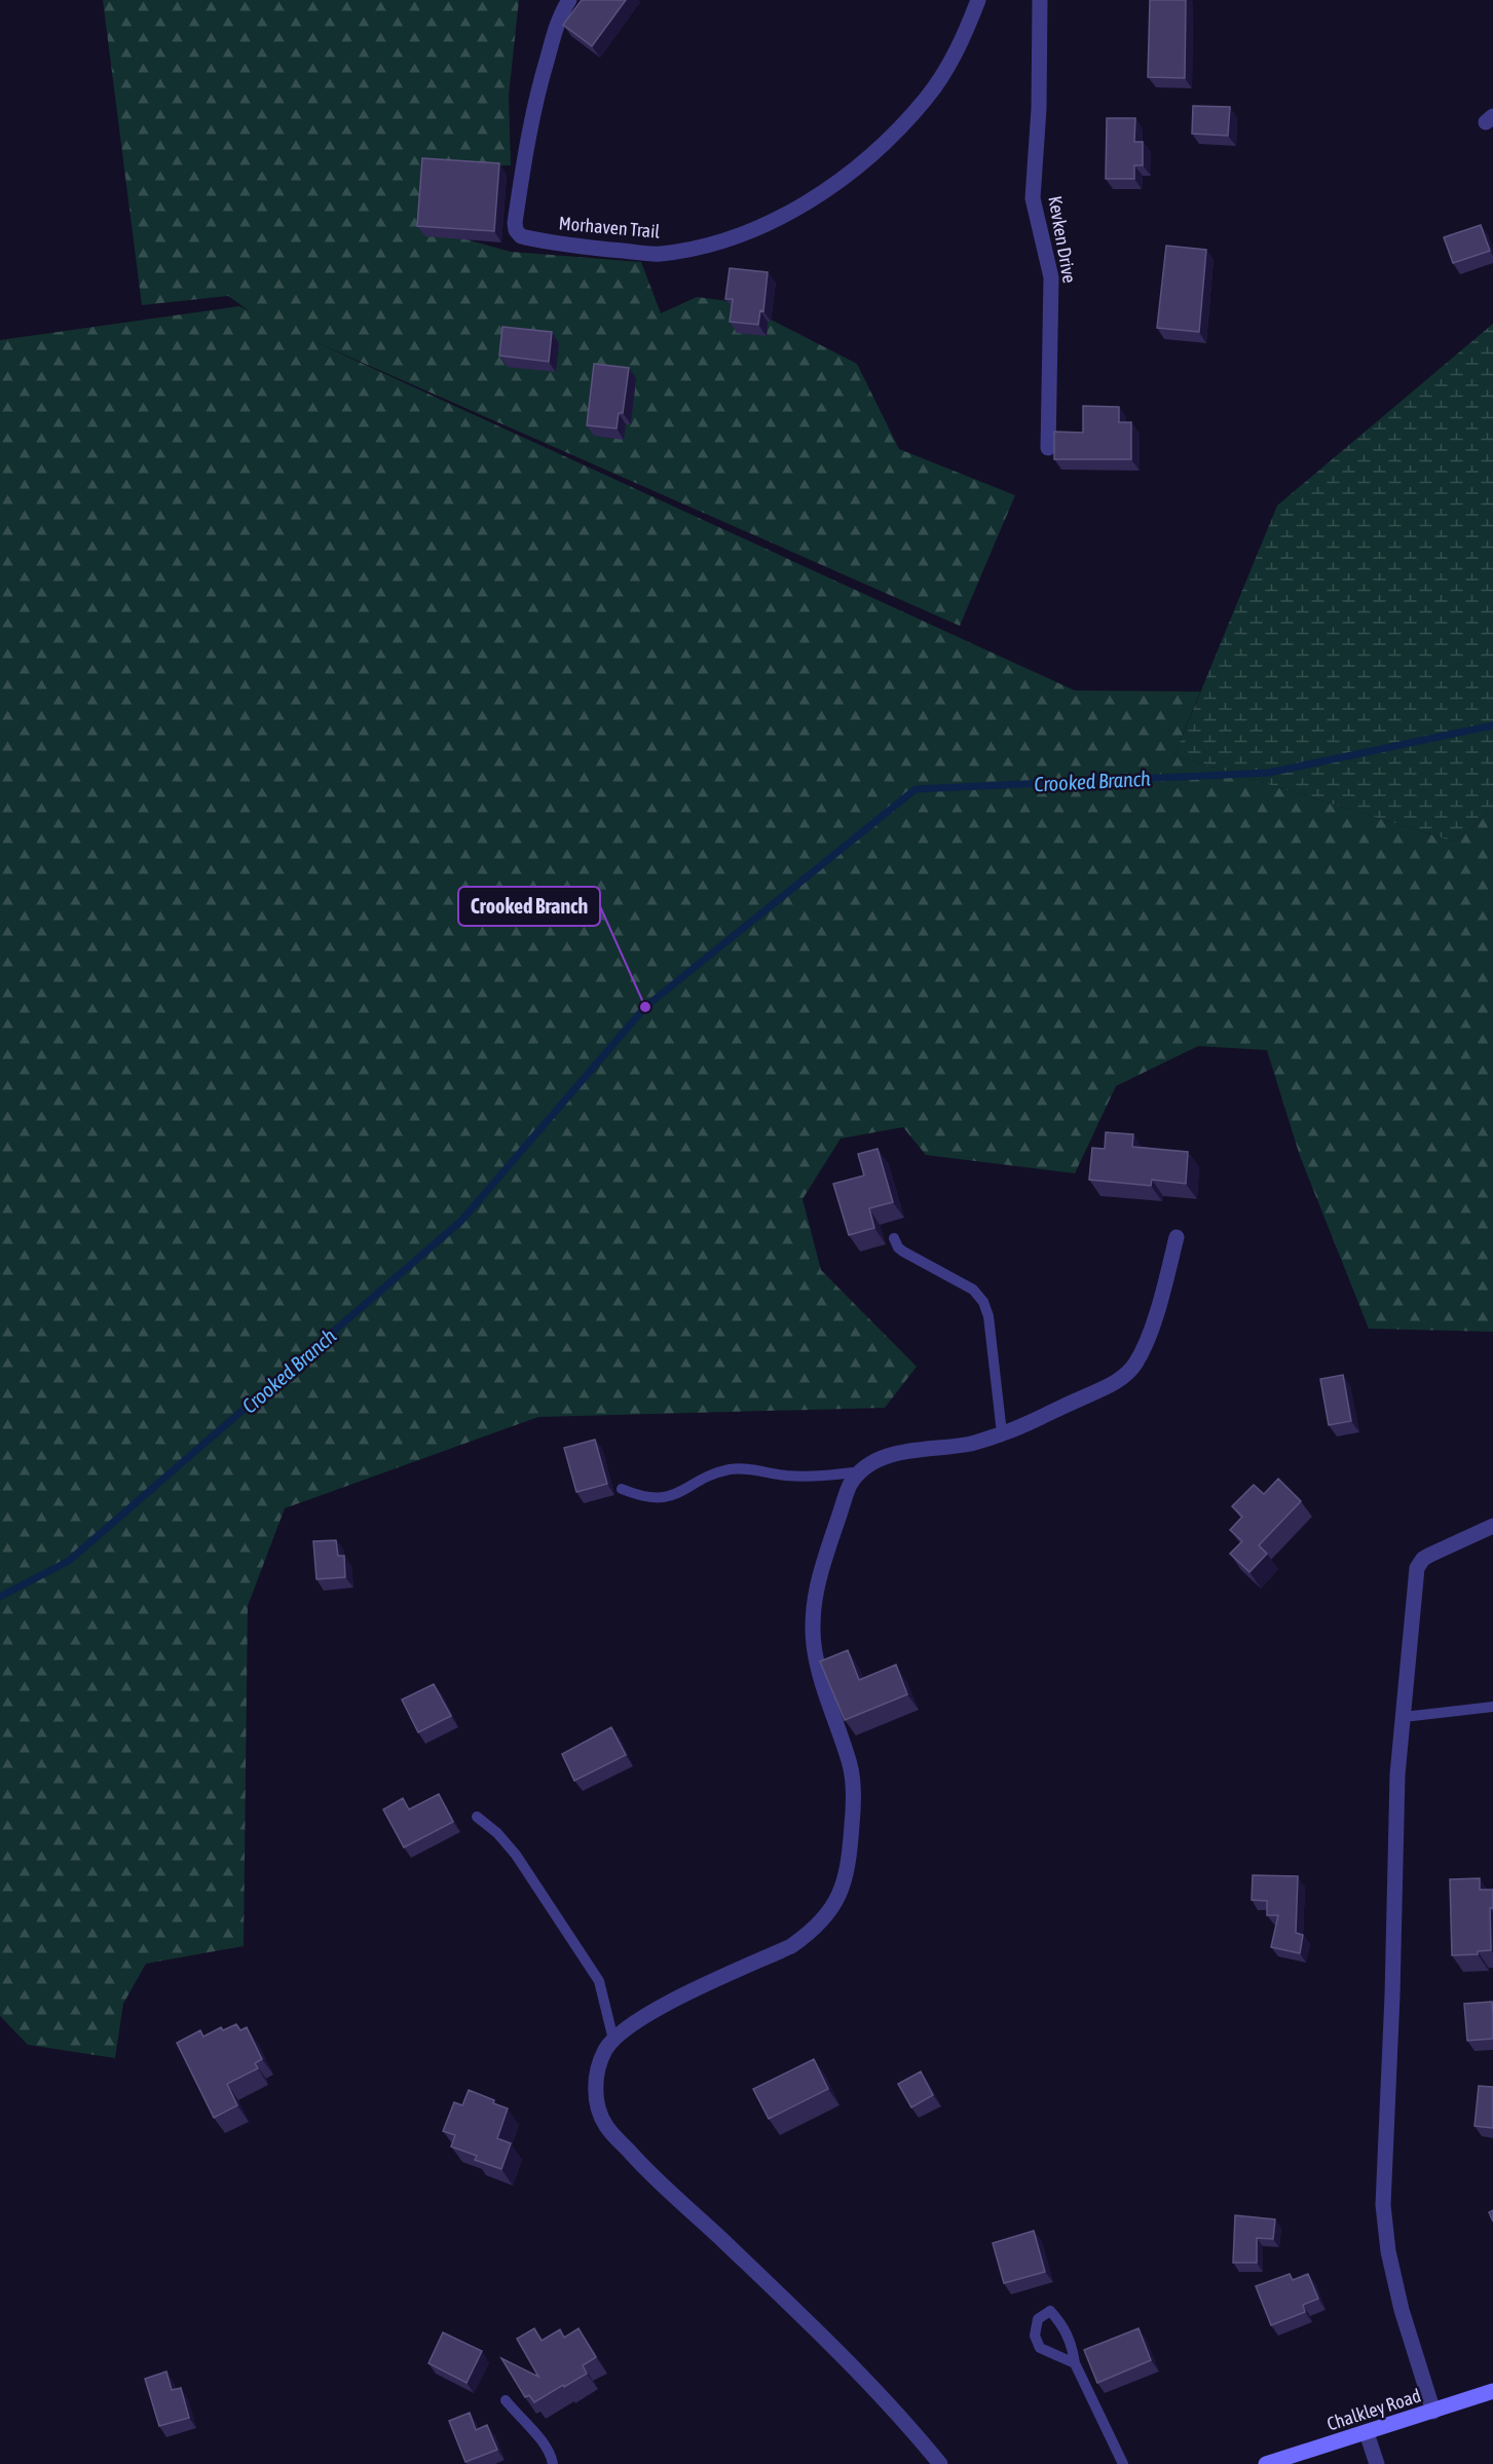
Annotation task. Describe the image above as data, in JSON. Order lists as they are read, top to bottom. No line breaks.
{"streets":{"street":["Morhaven Trail","Kevken Drive","Chalkley Road"]},"water":["Crooked Branch"],"places":["Crooked Branch"]}
